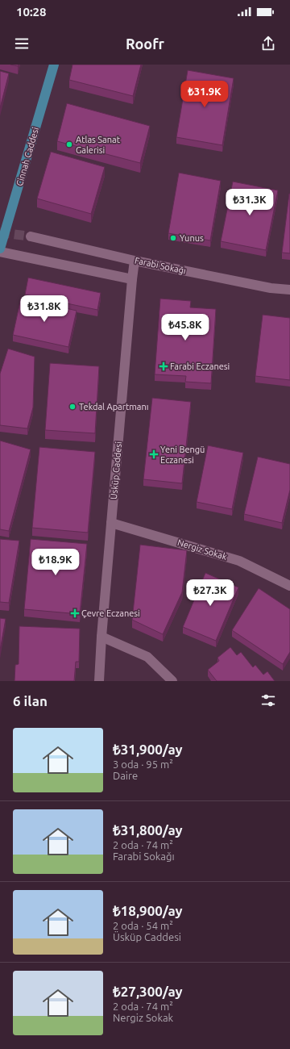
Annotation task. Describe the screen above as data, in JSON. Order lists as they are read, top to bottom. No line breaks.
{"streets":{"main road":["Cinnah Caddesi"],"street":["Farabi Sokağı","Üsküp Caddesi","Nergiz Sokak"]},"crossings":[["Farabi Sokağı","Üsküp Caddesi"],["Üsküp Caddesi","Nergiz Sokak"]],"places":{"other":["Atlas Sanat Galerisi","Yunus","Tekdal Apartmanı"],"health":["Farabi Eczanesi","Yeni Bengü Eczanesi","Çevre Eczanesi"]},"page":{"status":"10:28","header":"Roofr","price":["₺31.9K","₺31.3K","₺31.8K","₺45.8K","₺18.9K","₺27.3K"],"heading":"6 ilan","list":[{"name":"₺31,900/ay","note":"3 oda · 95 m² · Daire"},{"name":"₺31,800/ay","note":"2 oda · 74 m² · Farabi Sokağı"},{"name":"₺18,900/ay","note":"2 oda · 54 m² · Üsküp Caddesi"},{"name":"₺27,300/ay","note":"2 oda · 74 m² · Nergiz Sokak"}]}}
